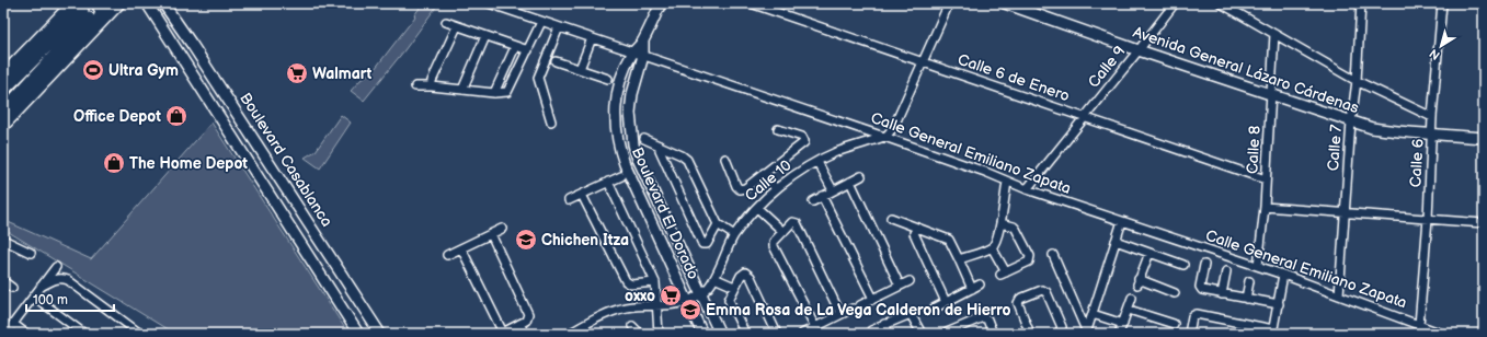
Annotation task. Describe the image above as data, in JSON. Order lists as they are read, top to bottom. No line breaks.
{"streets":{"main road":["Avenida General Lázaro Cárdenas","Boulevard Casablanca","Boulevard El Dorado"],"street":["Calle 9","Calle 6 de Enero","Calle 7","Calle 8","Calle General Emiliano Zapata","Calle 6","Calle 10"]},"crossings":[["Calle 9","Avenida General Lázaro Cárdenas"],["Calle 9","Calle 6 de Enero"],["Calle 9","Calle General Emiliano Zapata"],["Avenida General Lázaro Cárdenas","Calle 7"],["Avenida General Lázaro Cárdenas","Calle 8"],["Avenida General Lázaro Cárdenas","Calle 6"],["Calle 6 de Enero","Calle 8"],["Calle 7","Calle General Emiliano Zapata"],["Calle 8","Calle General Emiliano Zapata"],["Calle General Emiliano Zapata","Calle 6"],["Calle General Emiliano Zapata","Calle 10"],["Calle General Emiliano Zapata","Boulevard El Dorado"],["Calle 10","Boulevard El Dorado"]],"places":{"sports":["Ultra Gym"],"supermarket":["Walmart","oxxo"],"shop":["Office Depot","The Home Depot"],"school or university":["Chichen Itza","Emma Rosa de La Vega Calderon de Hierro"]},"scale_bar":"100 m","north":"bottom left"}
